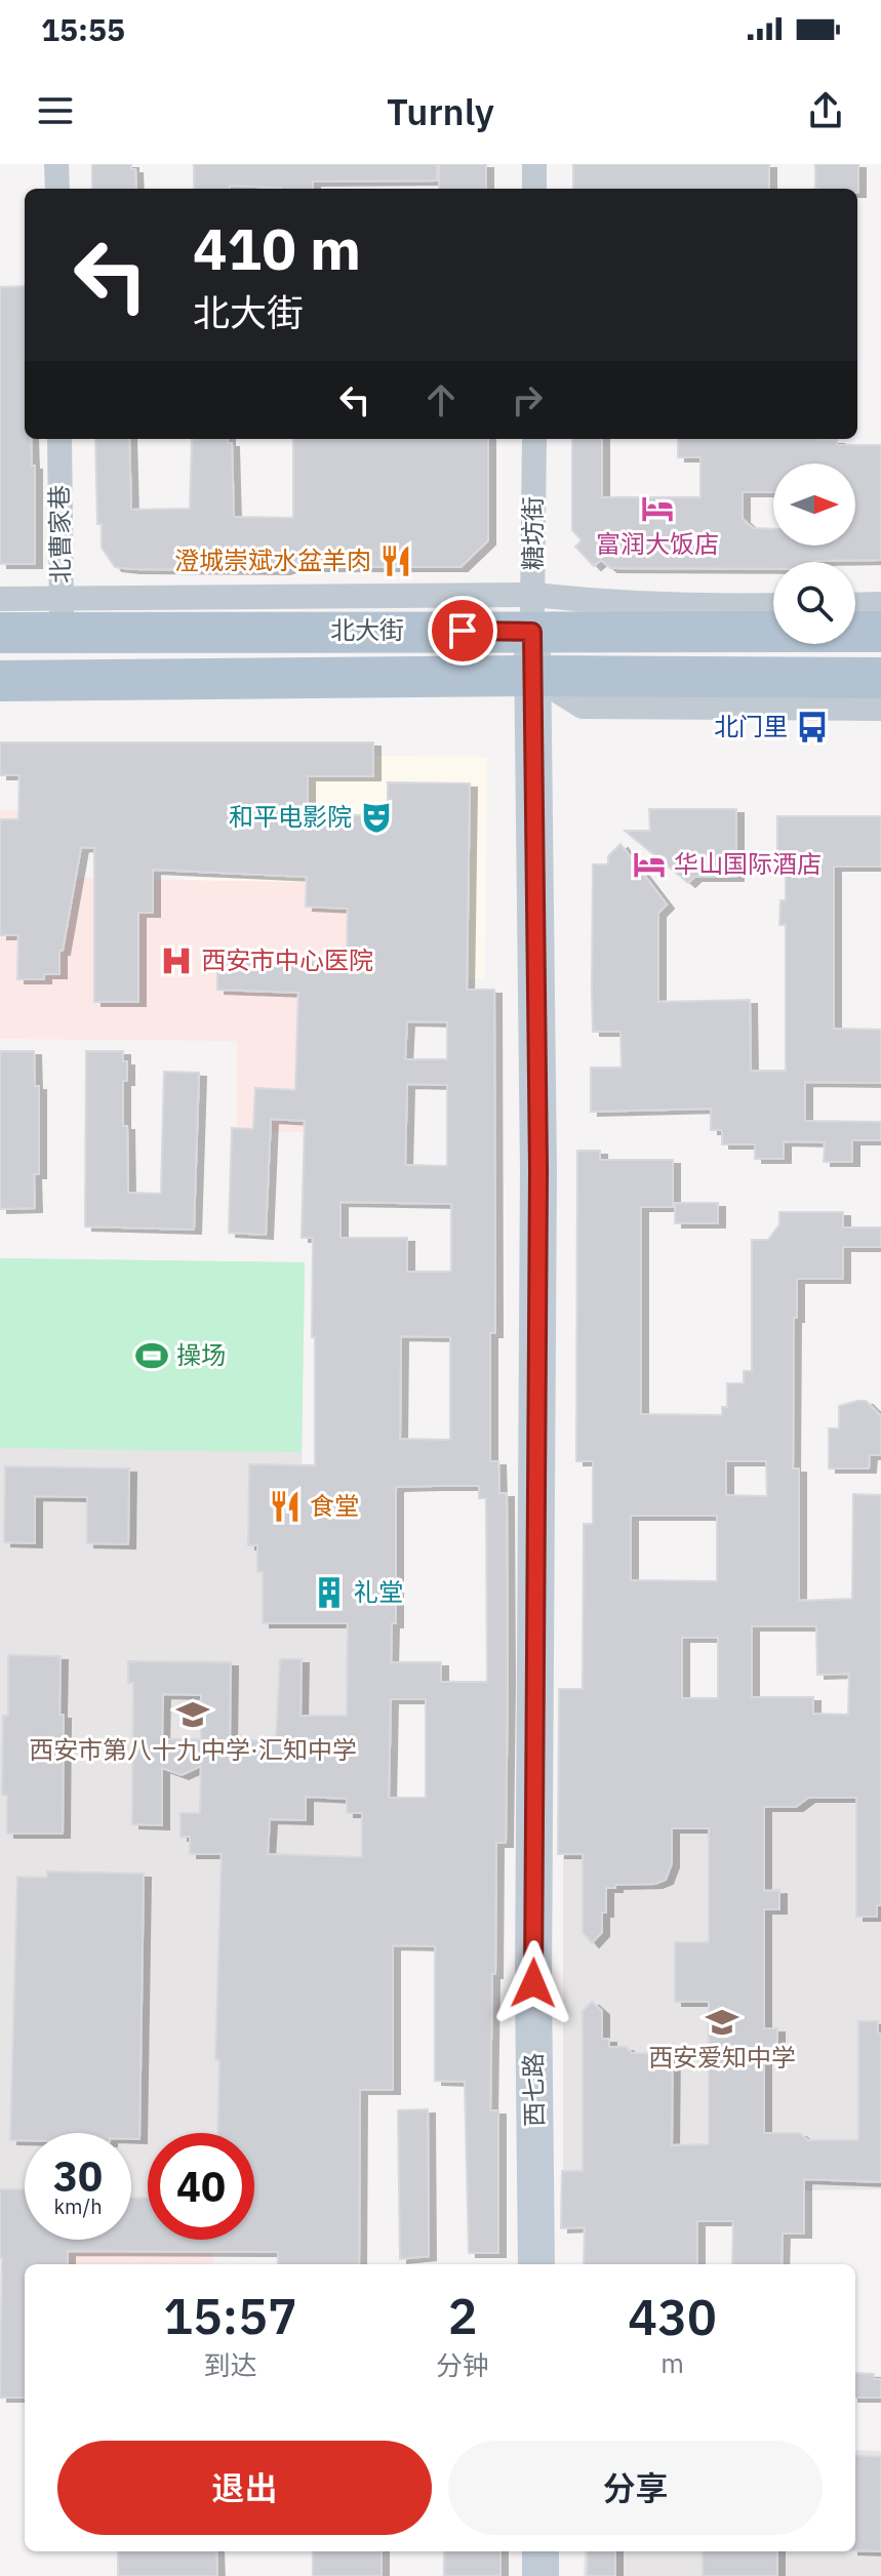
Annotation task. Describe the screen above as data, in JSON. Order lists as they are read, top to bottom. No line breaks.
{"streets":{"main road":["北大街"],"street":["糖坊街","北曹家巷","西七路"]},"crossings":[["糖坊街","北大街"],["糖坊街","西七路"],["北曹家巷","北大街"],["北大街","西七路"]],"places":{"hotel":["富润大饭店","华山国际酒店"],"restaurant":["澄城崇斌水盆羊肉","食堂"],"bus stop":["北门里"],"theatre":["和平电影院"],"hospital":["西安市中心医院"],"sports":["操场"],"building":["礼堂"],"school or university":["西安市第八十九中学·汇知中学","西安爱知中学"]},"north":"right","page":{"status":"15:55","header":"Turnly","turn":["410 m","北大街"],"speed":"30 km/h","limit":"40","eta":["15:57","到达","2","分钟","430","m"],"buttons":["退出","分享"]}}
